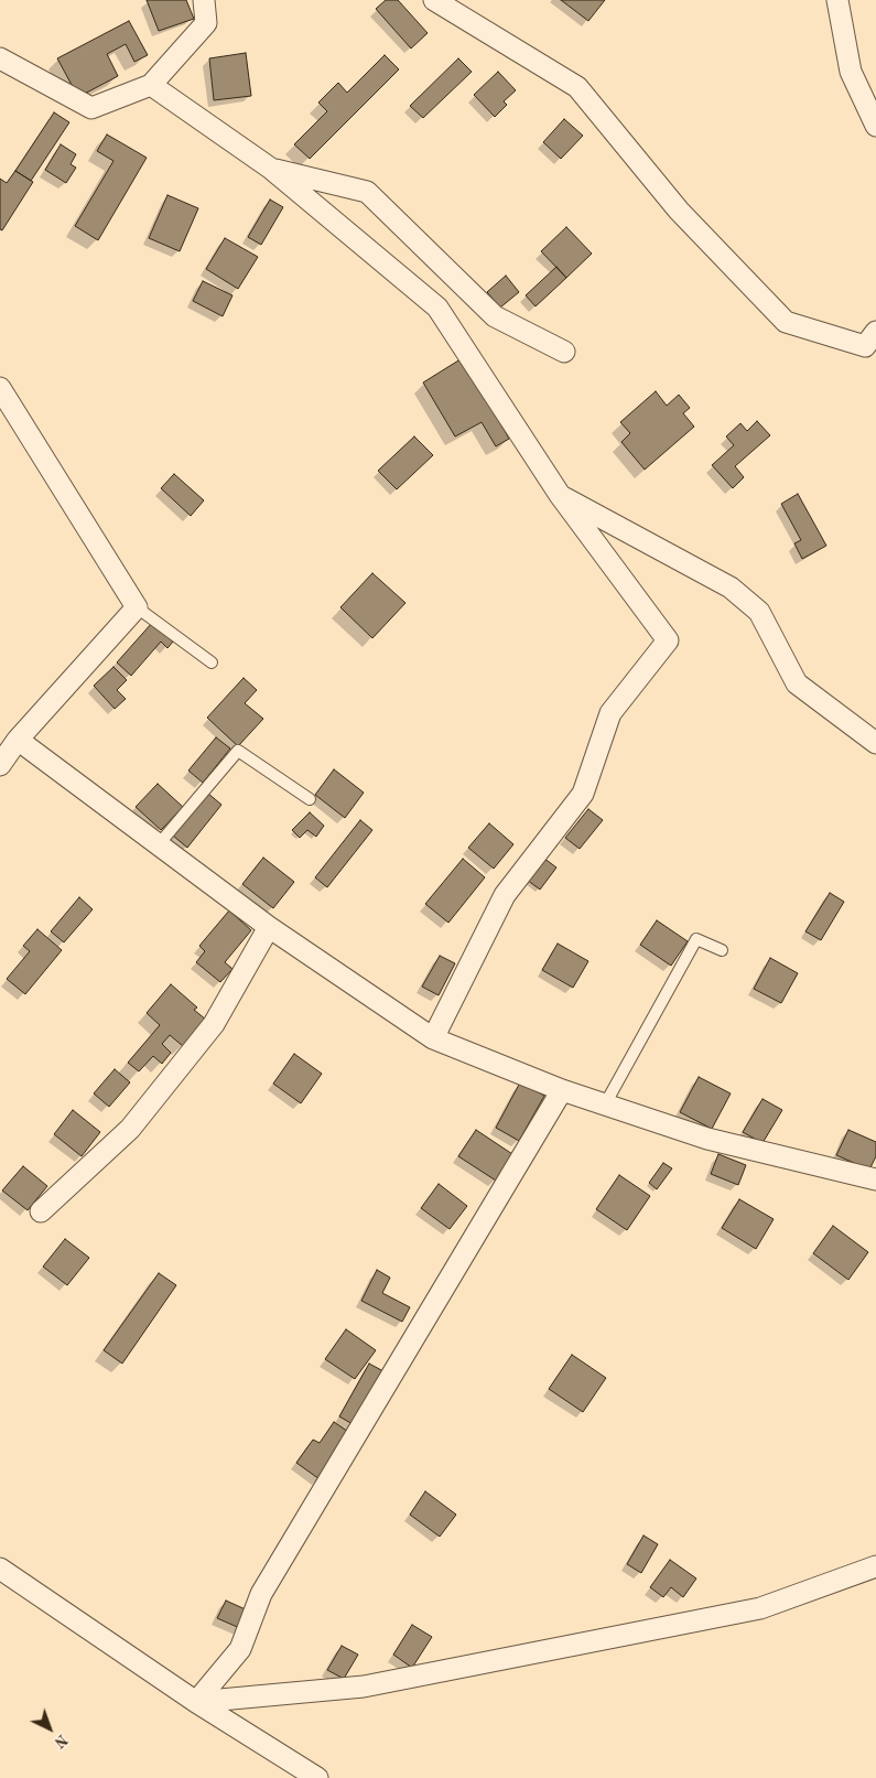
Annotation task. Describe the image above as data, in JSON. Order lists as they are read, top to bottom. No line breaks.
{"north":"bottom right"}
